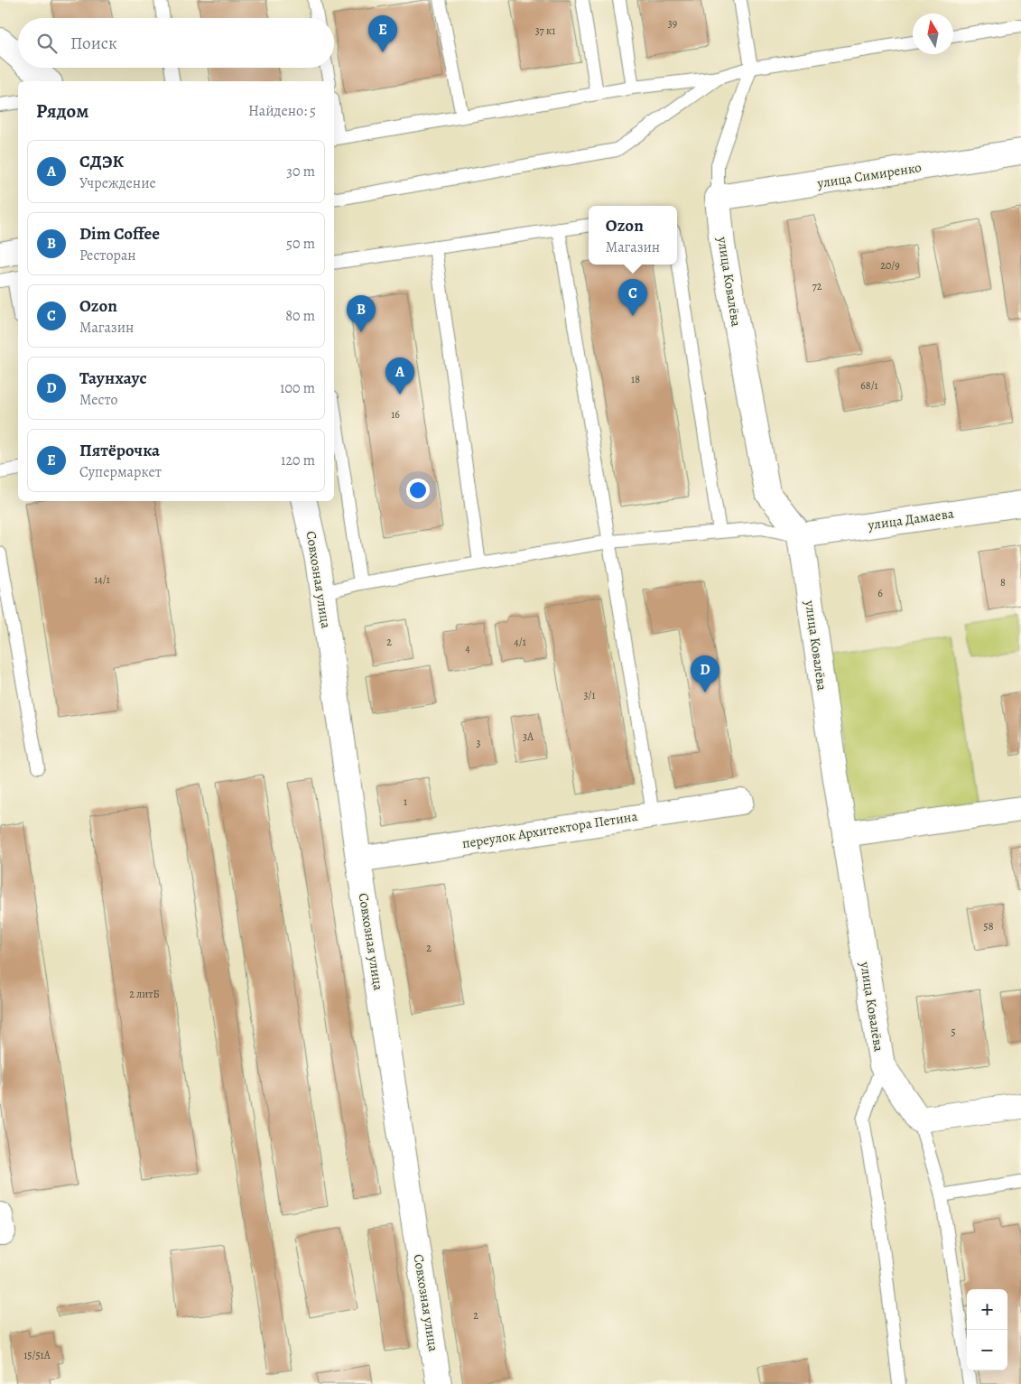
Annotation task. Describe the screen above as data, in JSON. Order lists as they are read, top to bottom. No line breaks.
{"streets":{"street":["улица Симиренко","улица Ковалёва","улица Дамаева","Совхозная улица","переулок Архитектора Петина"]},"crossings":[["улица Симиренко","улица Ковалёва"],["улица Ковалёва","улица Дамаева"],["Совхозная улица","переулок Архитектора Петина"]],"house_numbers":["39","37 к1","20/9","72","18","68/1","16","14/1","8","6","2","4/1","4","3/1","3А","3","1","58","2","2 литБ","5","2","15/51А"],"north":"top","page":{"pins":["E","C","B","A","D"],"search":"Поиск","heading":["Рядом","Найдено: 5"],"list":[{"mark":"A","name":"СДЭК","note":"Учреждение","value":"30 m"},{"mark":"B","name":"Dim Coffee","note":"Ресторан","value":"50 m"},{"mark":"C","name":"Ozon","note":"Магазин","value":"80 m"},{"mark":"D","name":"Таунхаус","note":"Место","value":"100 m"},{"mark":"E","name":"Пятёрочка","note":"Супермаркет","value":"120 m"}],"popup":["Ozon","Магазин"],"map_buttons":["+","−"]}}
